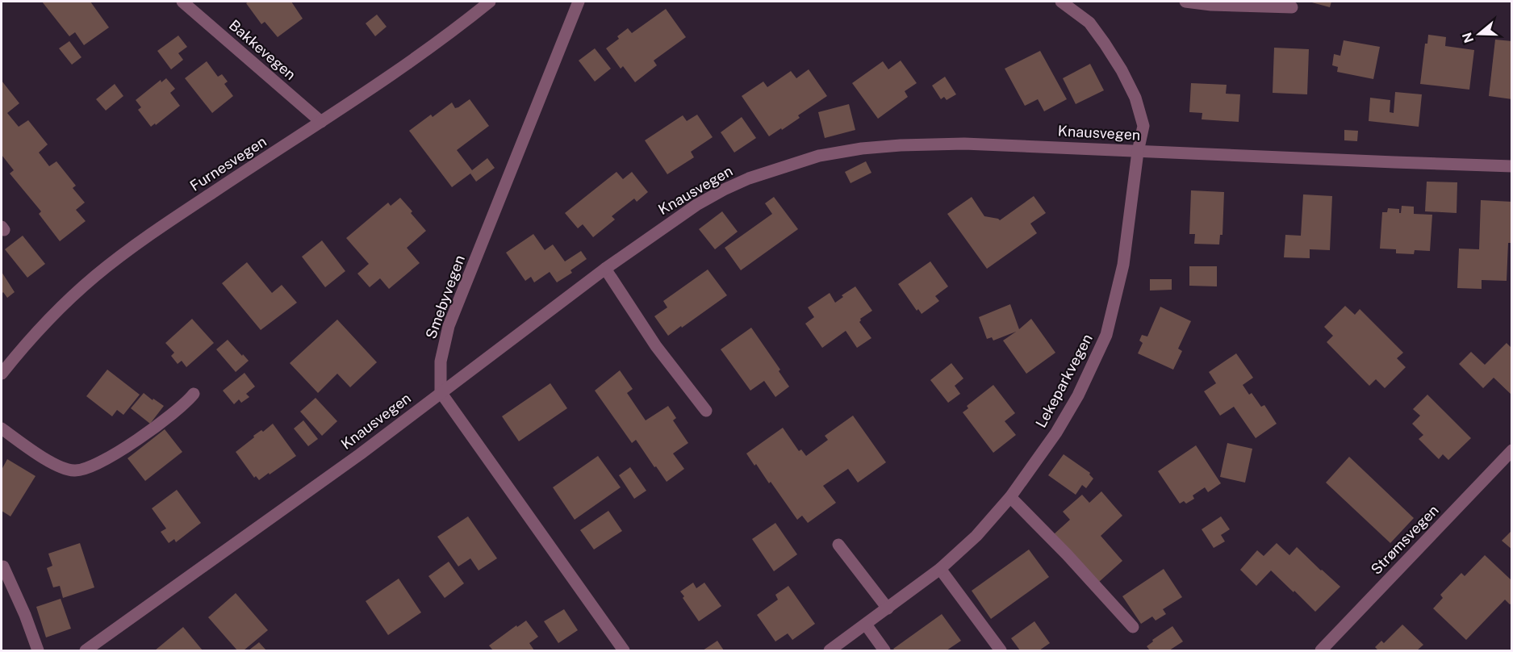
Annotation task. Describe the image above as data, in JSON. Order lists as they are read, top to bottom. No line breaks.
{"streets":{"street":["Bakkevegen","Knausvegen","Furnesvegen","Smebyvegen","Lekeparkvegen","Strømsvegen"]},"crossings":[["Bakkevegen","Furnesvegen"],["Knausvegen","Smebyvegen"],["Knausvegen","Lekeparkvegen"]],"north":"left"}
